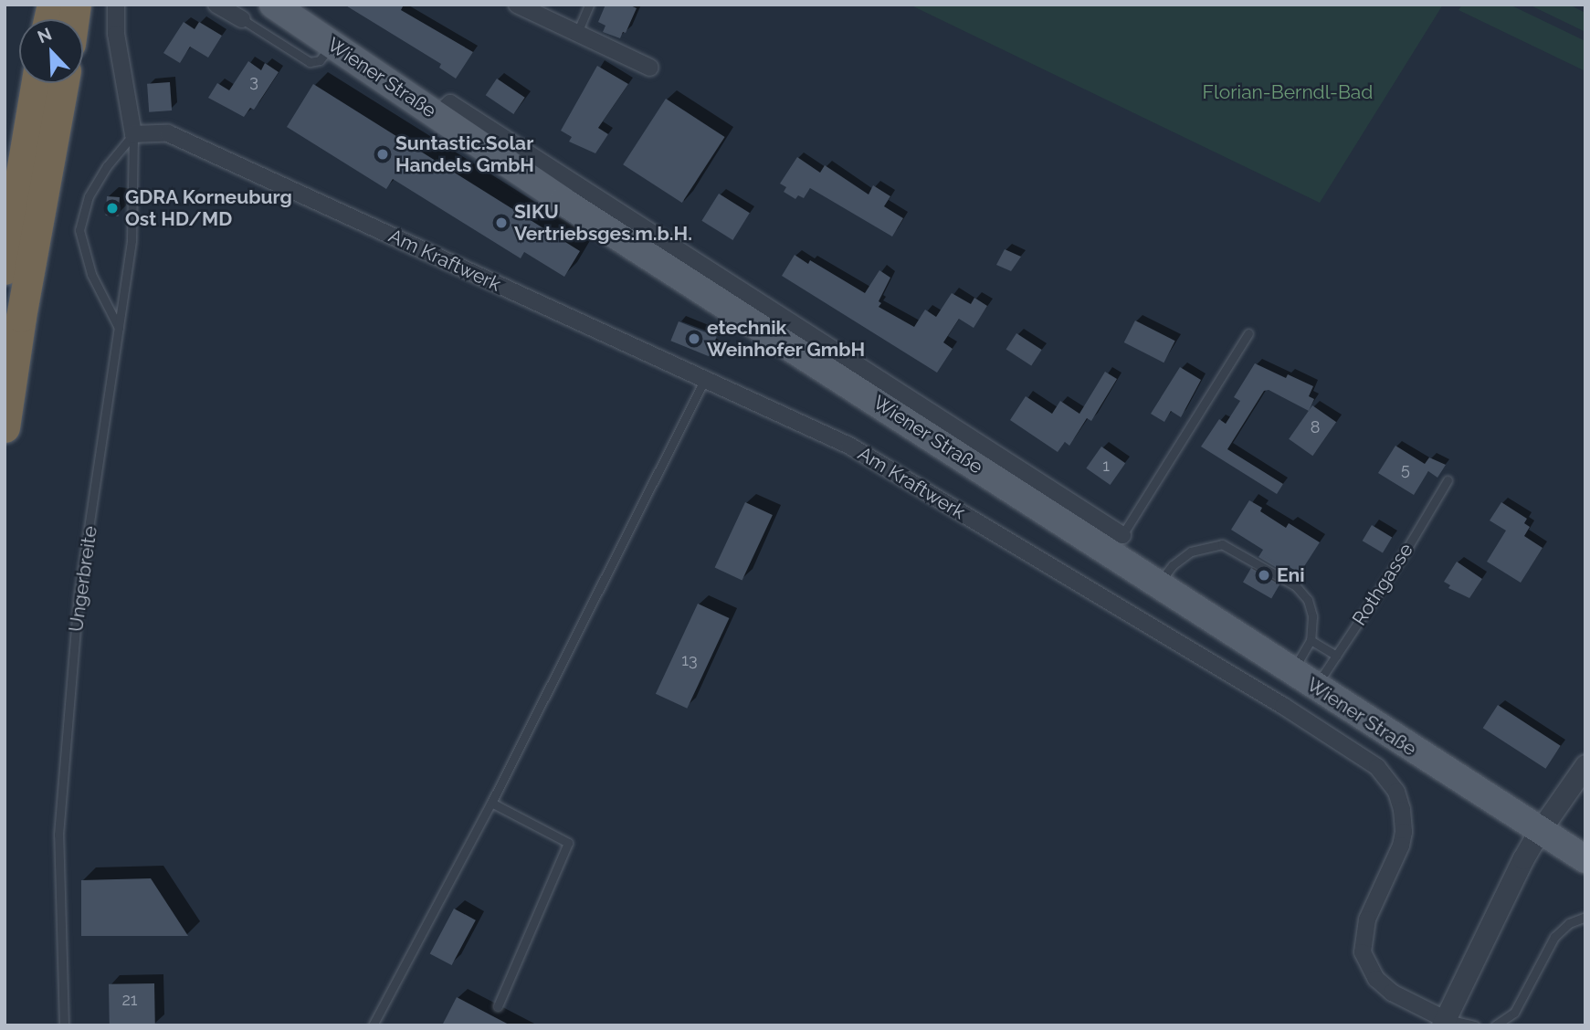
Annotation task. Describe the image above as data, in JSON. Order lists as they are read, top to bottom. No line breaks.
{"streets":{"main road":["Wiener Straße"],"street":["Am Kraftwerk"],"lane":["Ungerbreite","Rothgasse"]},"crossings":[["Wiener Straße","Rothgasse"],["Am Kraftwerk","Ungerbreite"]],"parks":["Florian-Berndl-Bad"],"places":["Suntastic.Solar Handels GmbH","GDRA Korneuburg Ost HD/MD","SIKU Vertriebsges.m.b.H.","etechnik Weinhofer GmbH","Eni"],"house_numbers":["3","8","1","5","13","21"],"north":"top left"}
